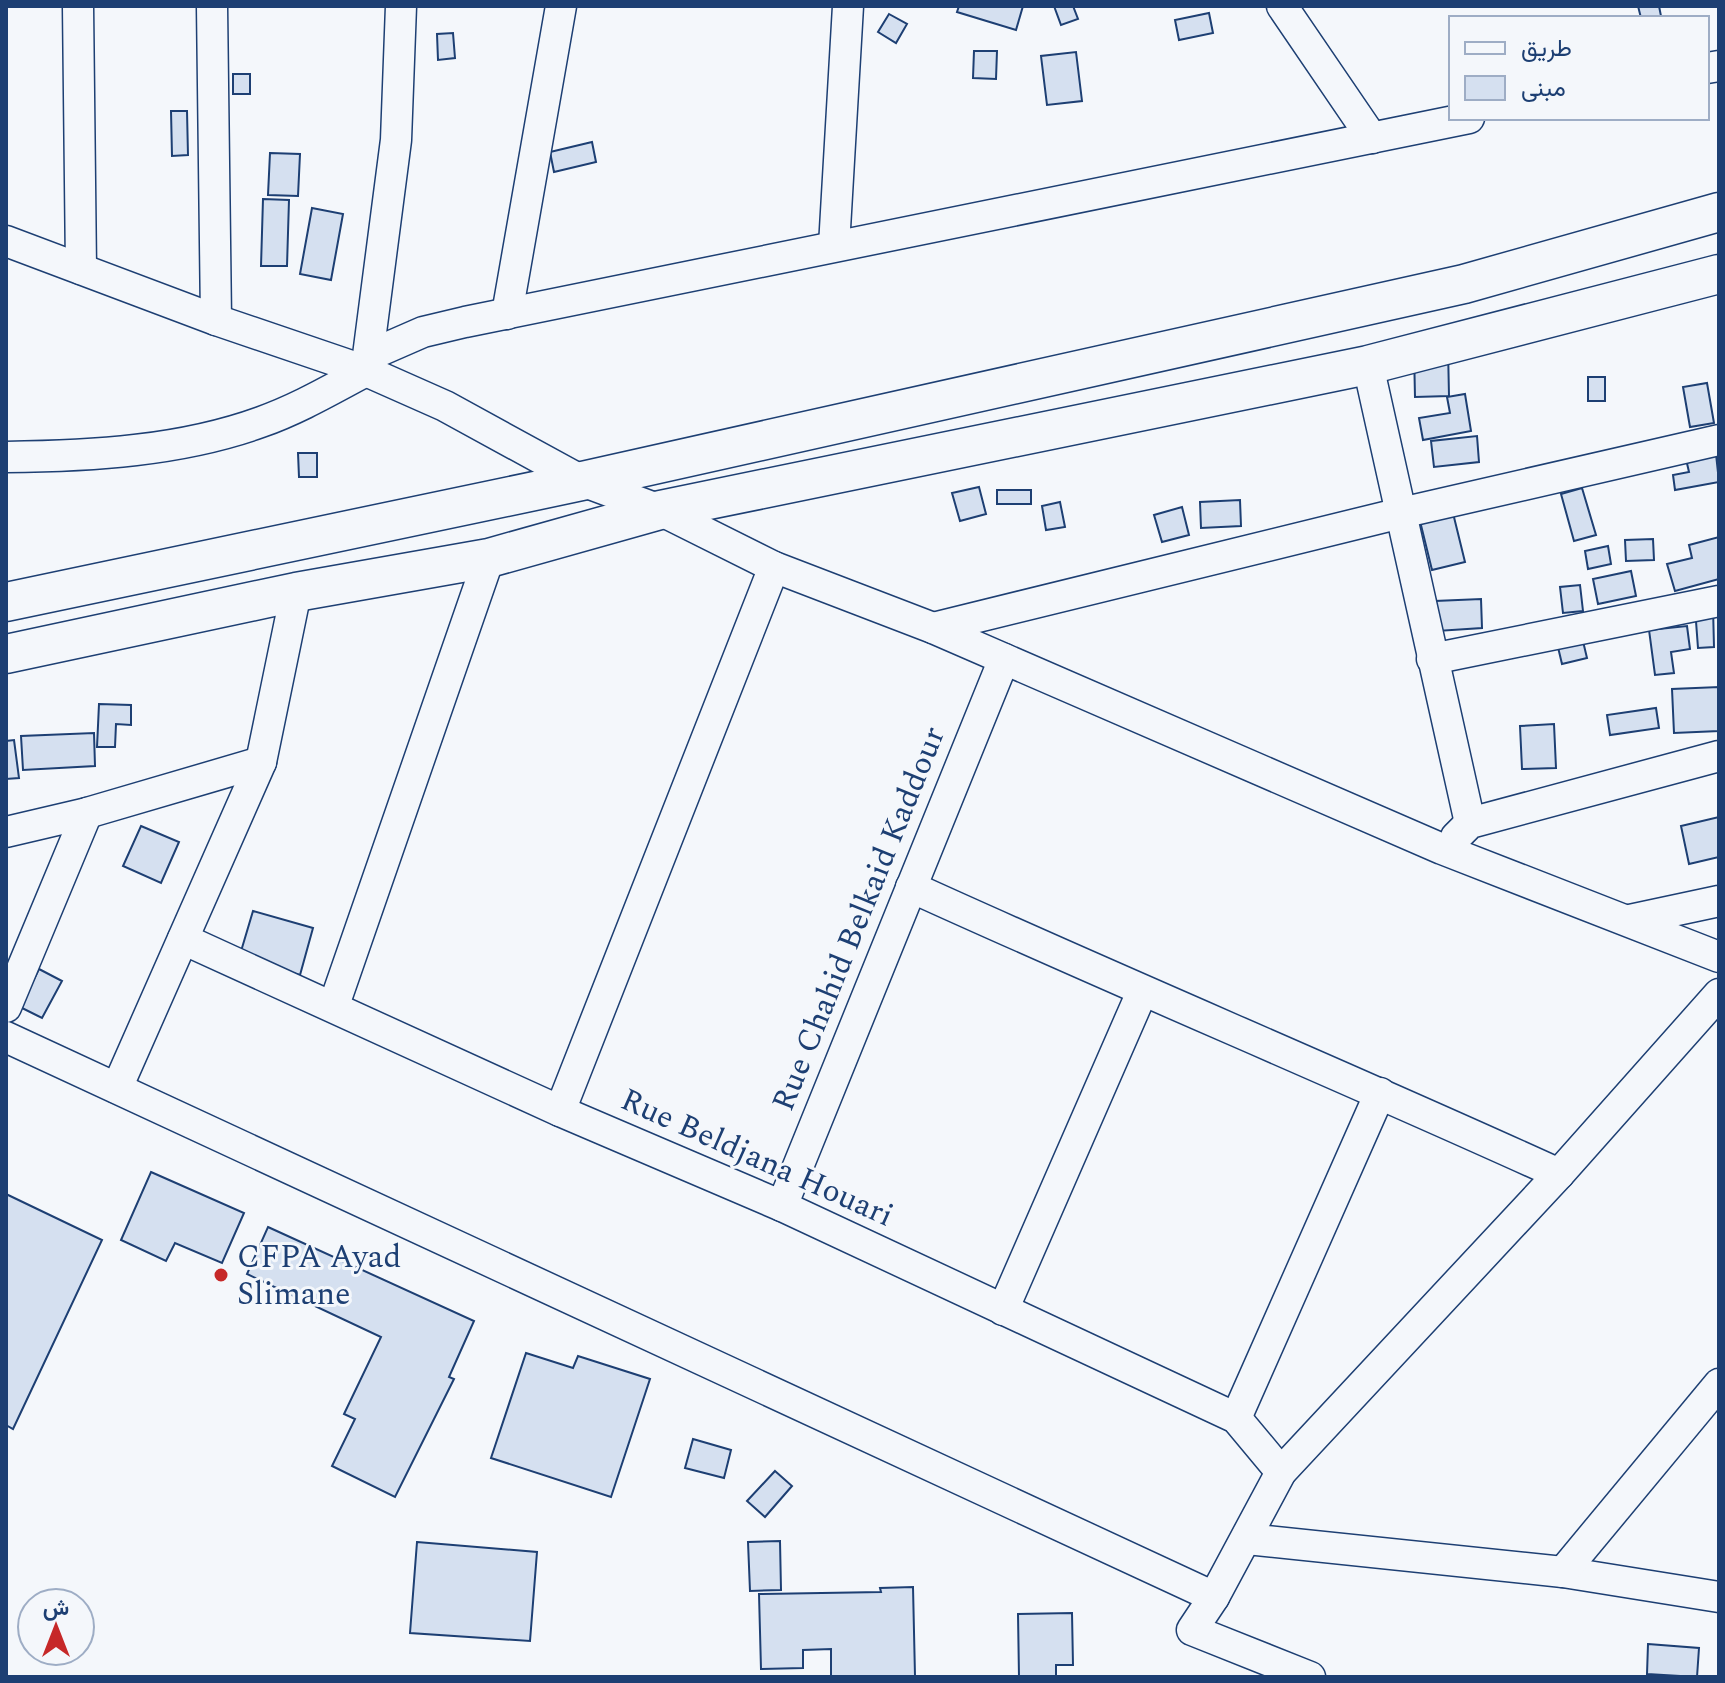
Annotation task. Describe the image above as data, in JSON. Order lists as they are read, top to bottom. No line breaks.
{"streets":{"street":["Rue Chahid Belkaid Kaddour","Rue Beldjana Houari"]},"crossings":[["Rue Chahid Belkaid Kaddour","Rue Beldjana Houari"]],"places":["CFPA Ayad Slimane"],"legend":["طريق","مبنى"],"north":"top"}
